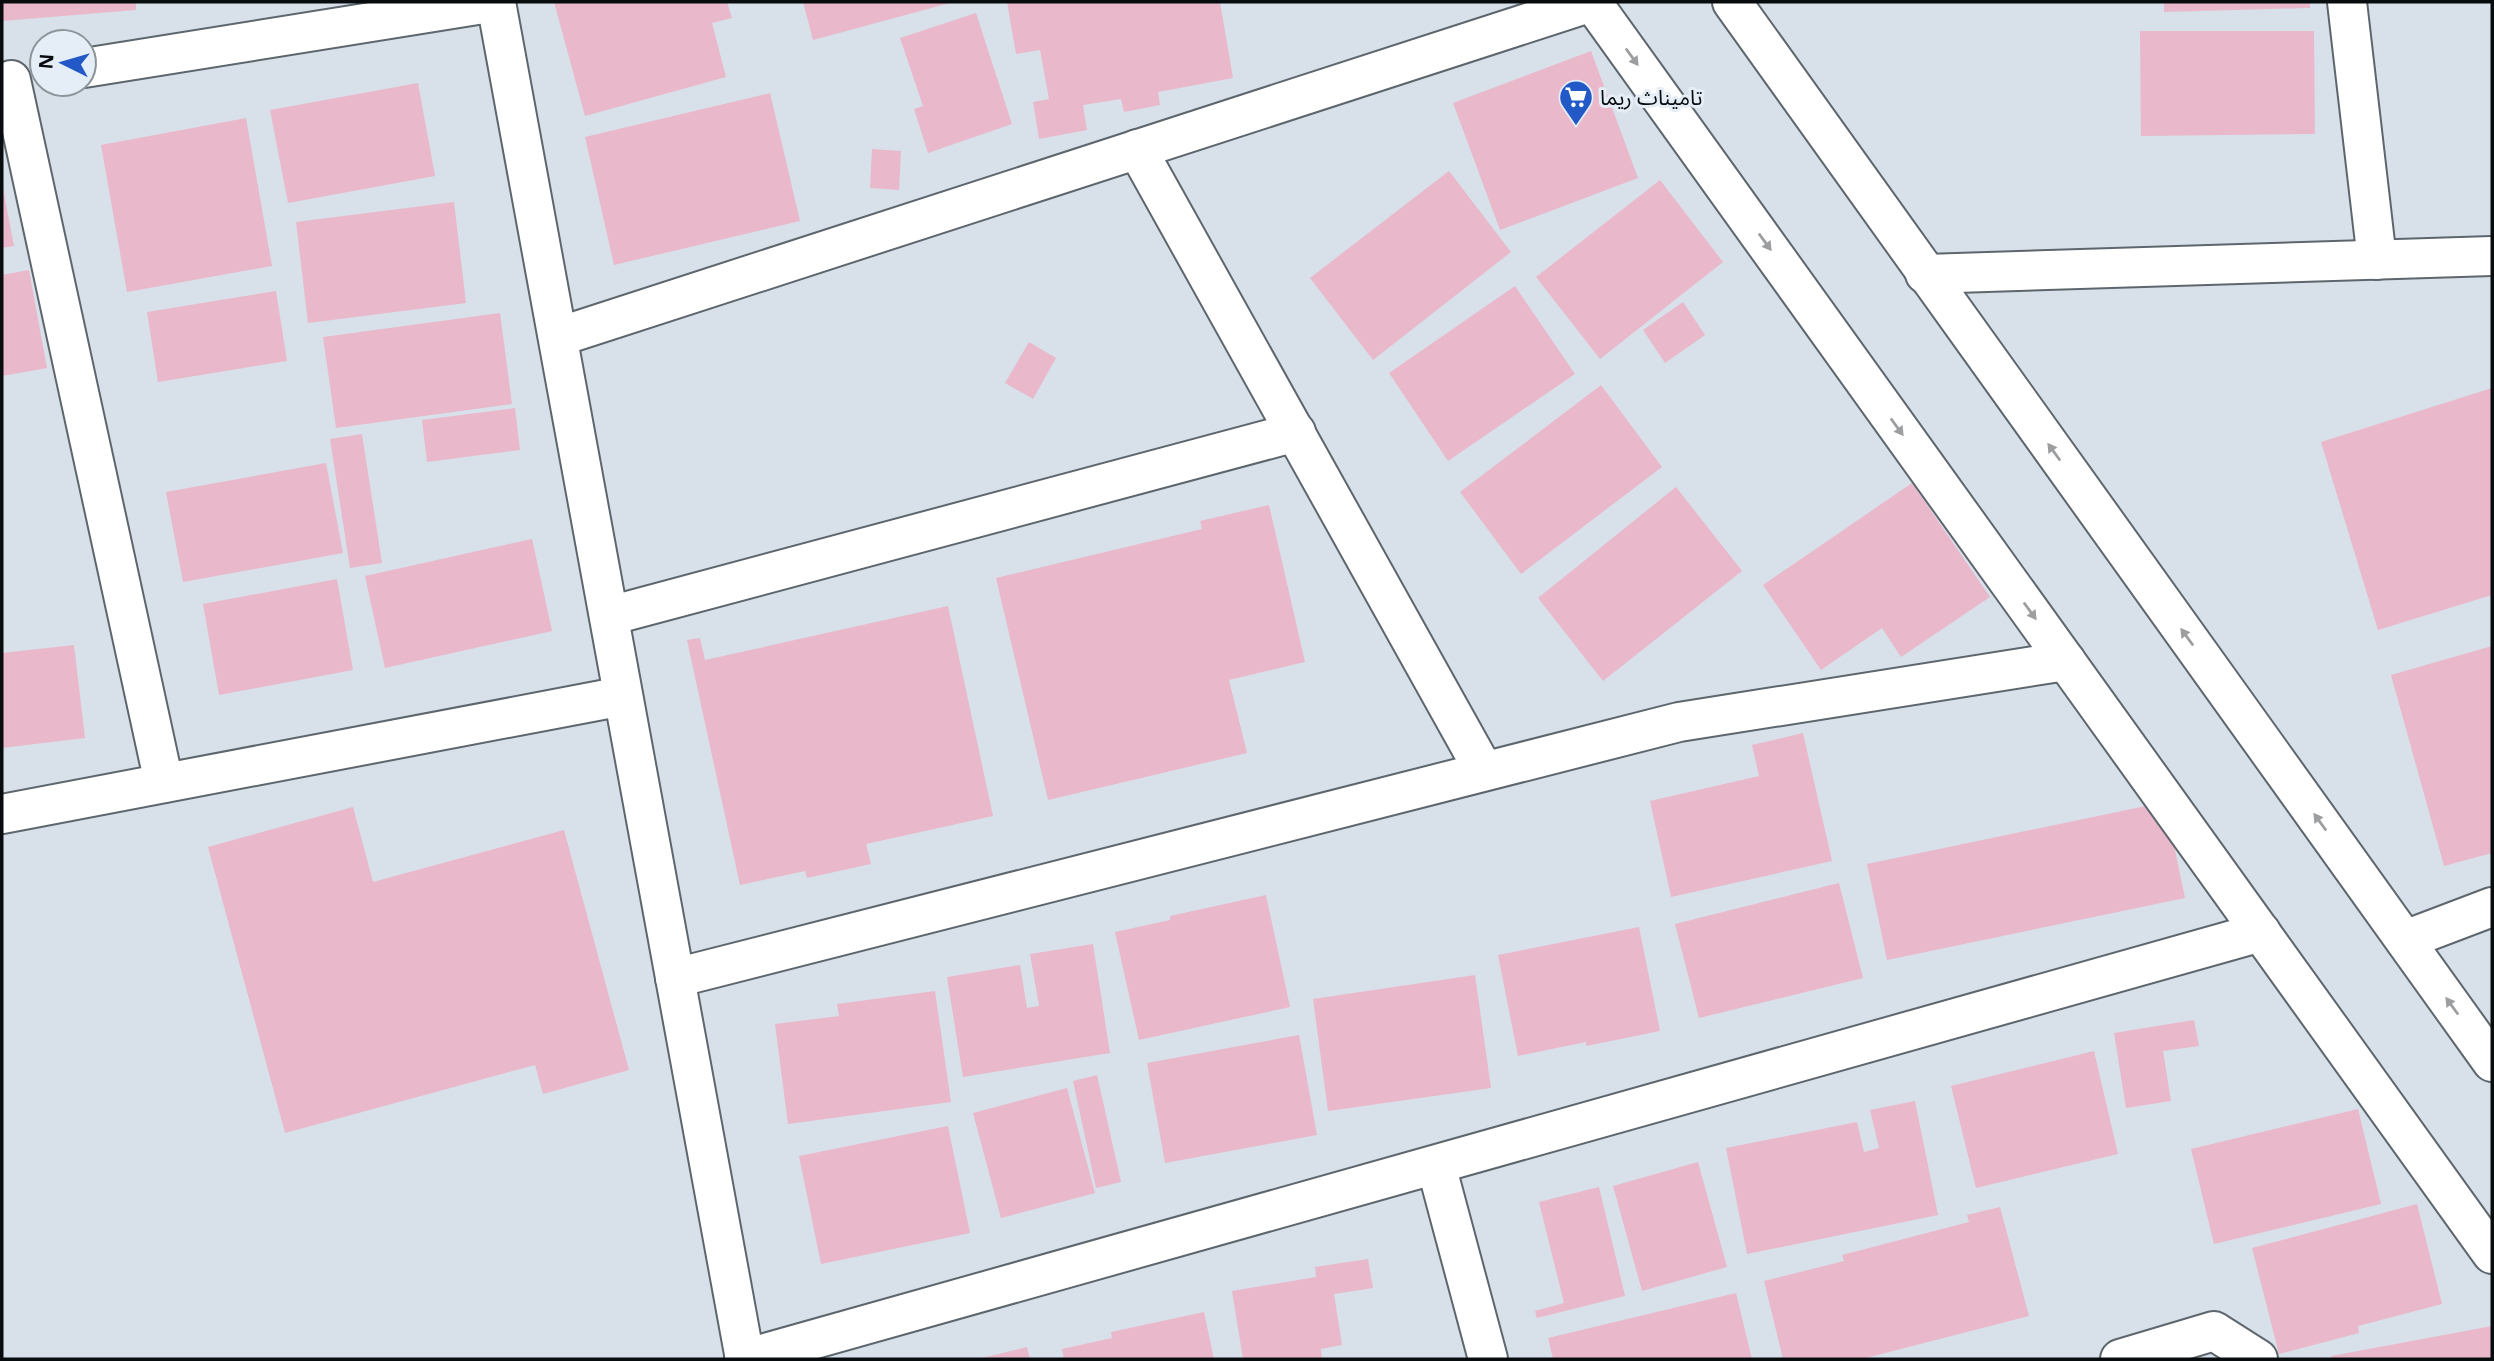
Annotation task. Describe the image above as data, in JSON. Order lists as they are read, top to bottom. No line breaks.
{"places":{"supermarket":["تاميناث ريما"]},"north":"left"}
